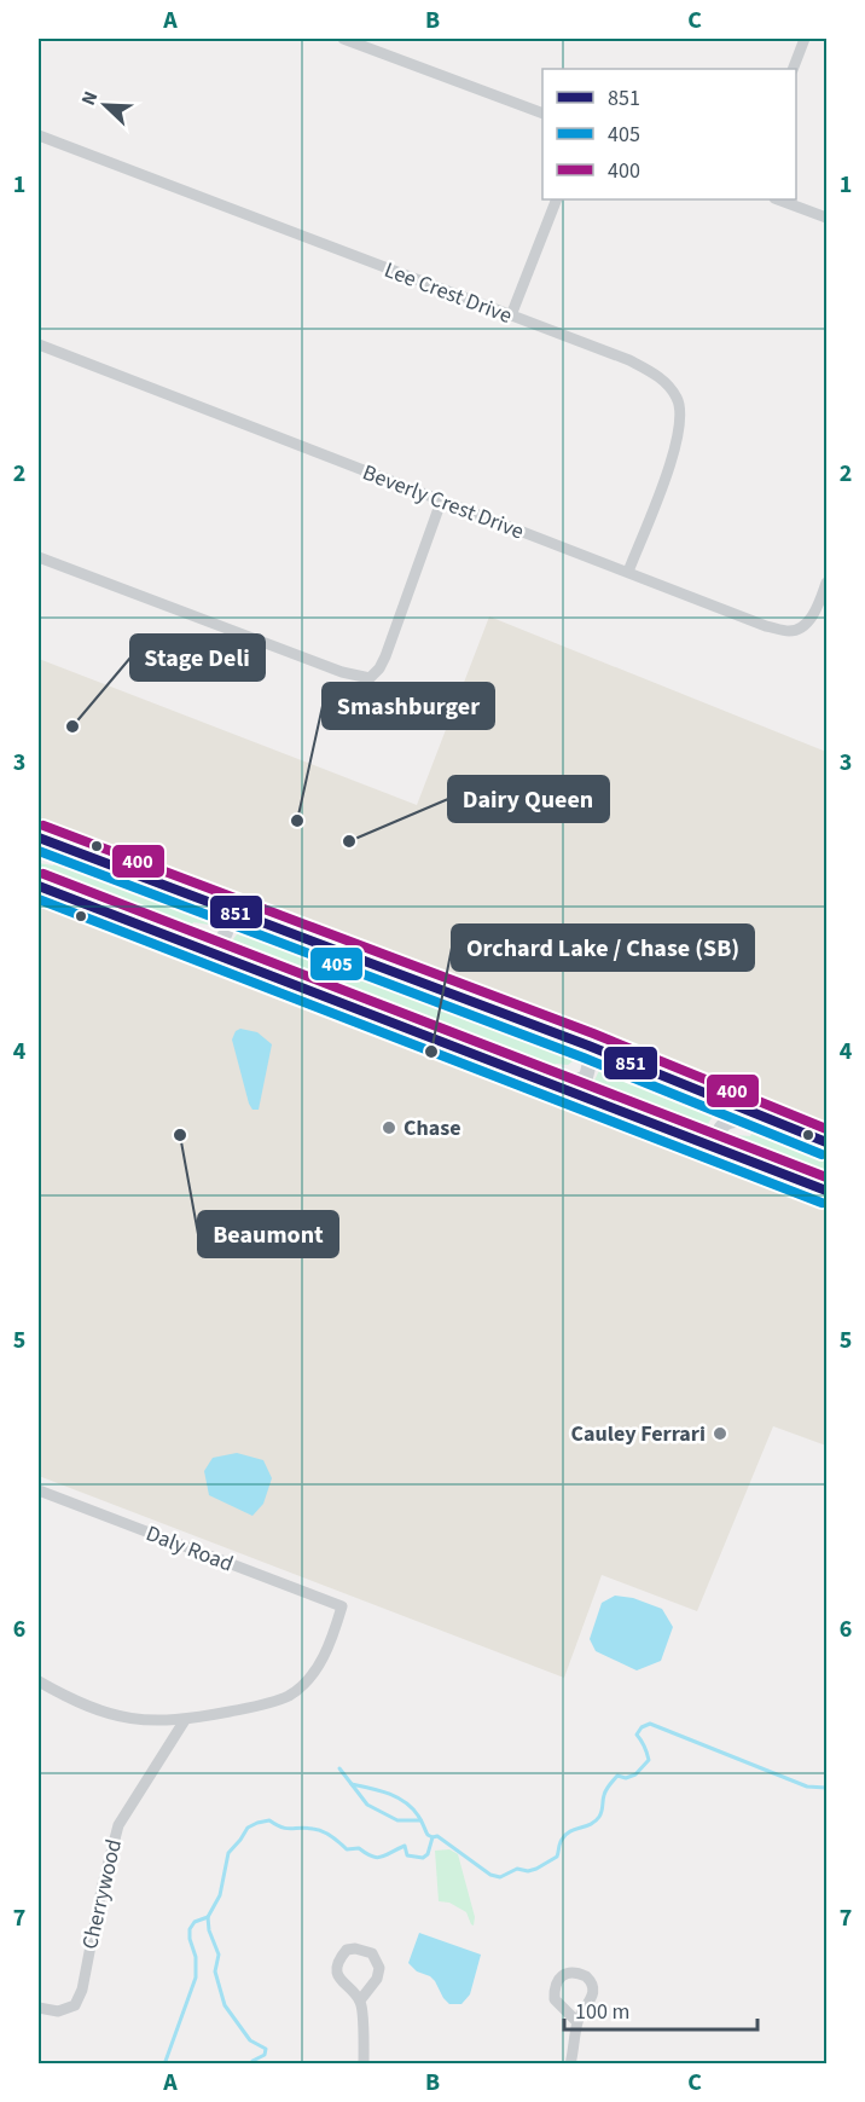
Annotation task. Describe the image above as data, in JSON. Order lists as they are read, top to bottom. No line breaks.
{"streets":{"street":["Lee Crest Drive","Beverly Crest Drive","Daly Road","Cherrywood"]},"crossings":[["Lee Crest Drive","Beverly Crest Drive"],["Daly Road","Cherrywood"]],"places":["Stage Deli","Smashburger","Dairy Queen","Orchard Lake / Chase (SB)","Chase","Beaumont","Cauley Ferrari"],"lines":["transit line 400","transit line 851","transit line 405"],"legend":["851","405","400"],"scale_bar":"100 m","north":"top left","grid":{"columns":["A","B","C"],"rows":["1","2","3","4","5","6","7"]}}
